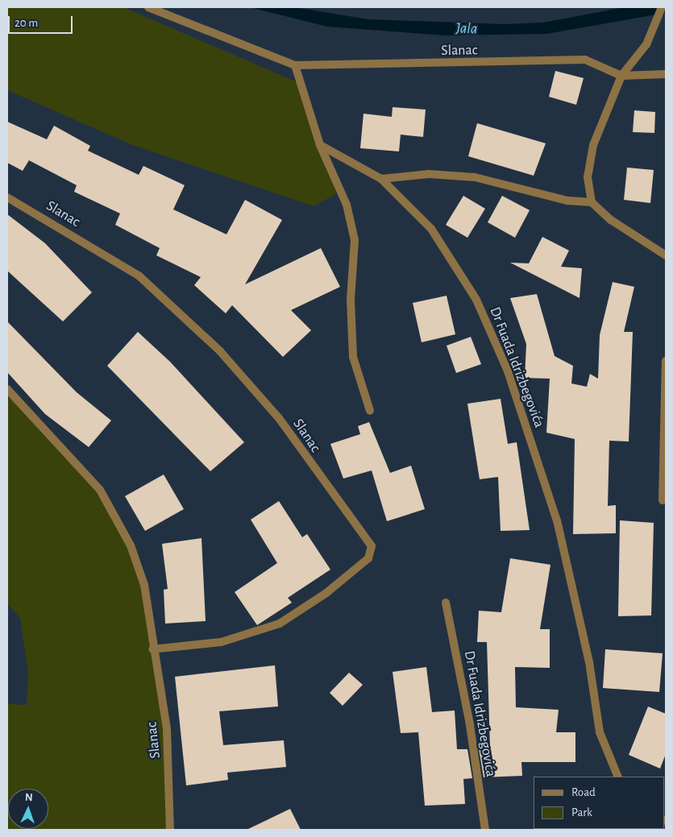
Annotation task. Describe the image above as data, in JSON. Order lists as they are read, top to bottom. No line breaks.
{"streets":{"street":["Slanac","Dr Fuada Idrizbegovića"]},"water":["Jala"],"legend":["Road","Park"],"scale_bar":"20 m","north":"top"}
